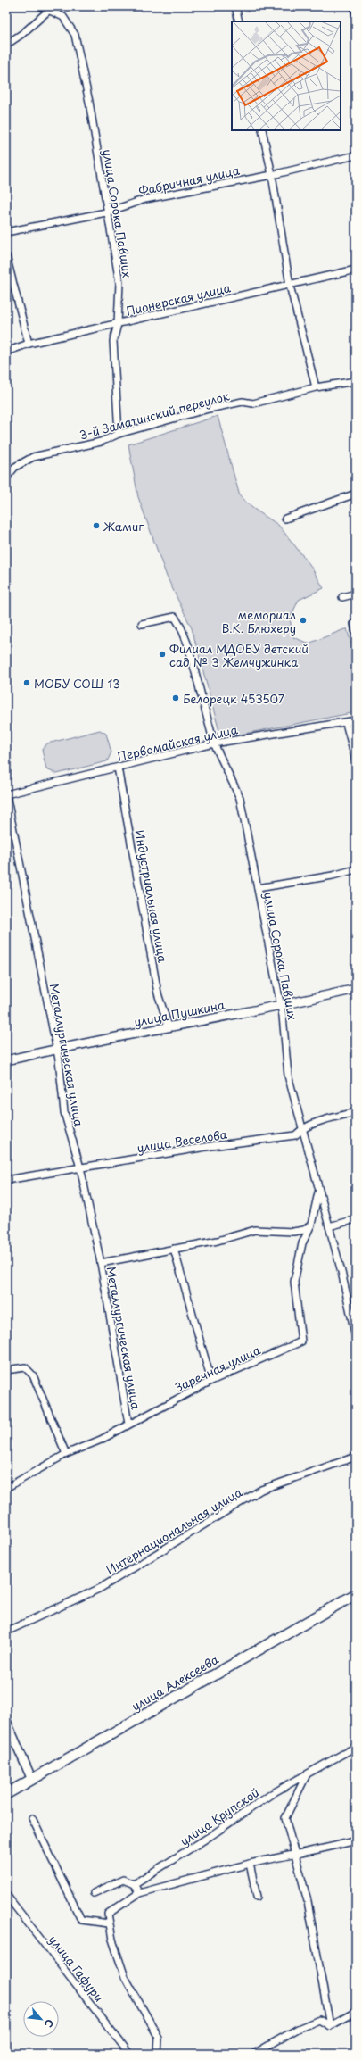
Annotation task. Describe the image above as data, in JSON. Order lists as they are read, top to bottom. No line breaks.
{"streets":{"main road":["улица Алексеева"],"street":["Фабричная улица","улица Сорока Павших","Пионерская улица","3-й Заматинский переулок","Первомайская улица","Индустриальная улица","улица Пушкина","Металлургическая улица","улица Веселова","Заречная улица","Интернациональная улица","улица Крупской","улица Гафури"]},"crossings":[["Фабричная улица","улица Сорока Павших"],["улица Сорока Павших","Пионерская улица"],["улица Сорока Павших","3-й Заматинский переулок"],["улица Сорока Павших","Первомайская улица"],["улица Сорока Павших","улица Пушкина"],["улица Сорока Павших","улица Веселова"],["улица Сорока Павших","Заречная улица"],["Первомайская улица","Индустриальная улица"],["Первомайская улица","Металлургическая улица"],["Индустриальная улица","улица Пушкина"],["улица Пушкина","Металлургическая улица"],["Металлургическая улица","улица Веселова"],["Металлургическая улица","Заречная улица"]],"places":["Жамиг","мемориал В.К. Блюхеру","Филиал МДОБУ детский сад № 3 Жемчужинка","МОБУ СОШ 13","Белорецк 453507"],"north":"bottom right"}
